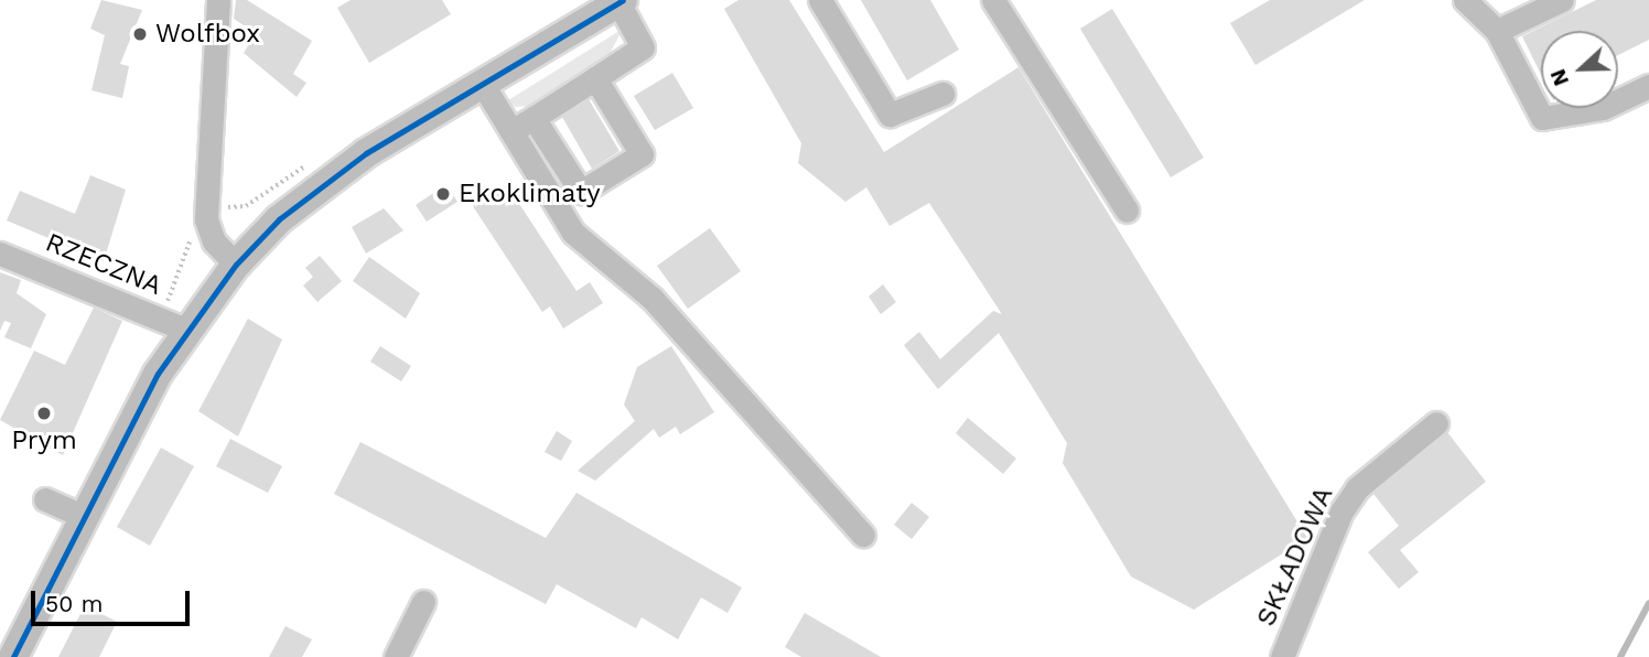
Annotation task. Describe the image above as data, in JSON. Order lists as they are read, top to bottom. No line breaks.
{"streets":{"street":["RZECZNA","SKŁADOWA"]},"places":["Wolfbox","Ekoklimaty","Prym"],"scale_bar":"50 m","north":"left"}
